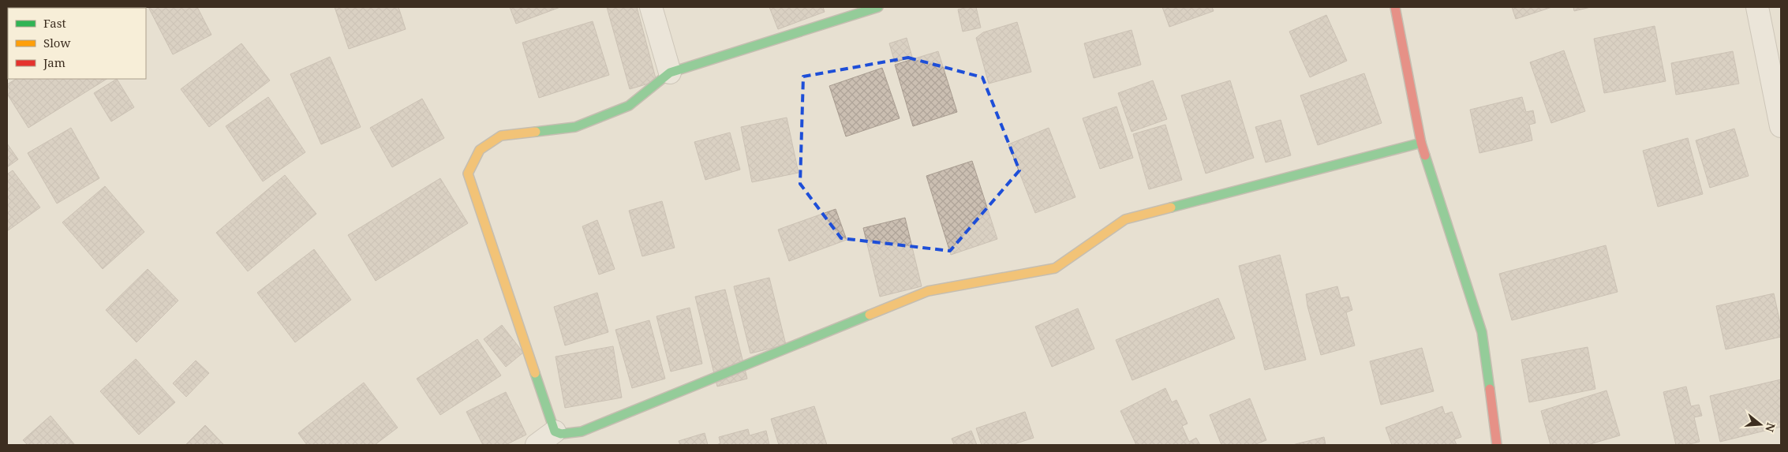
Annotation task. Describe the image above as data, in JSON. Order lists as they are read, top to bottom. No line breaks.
{"legend":["Fast","Slow","Jam"],"north":"right"}
